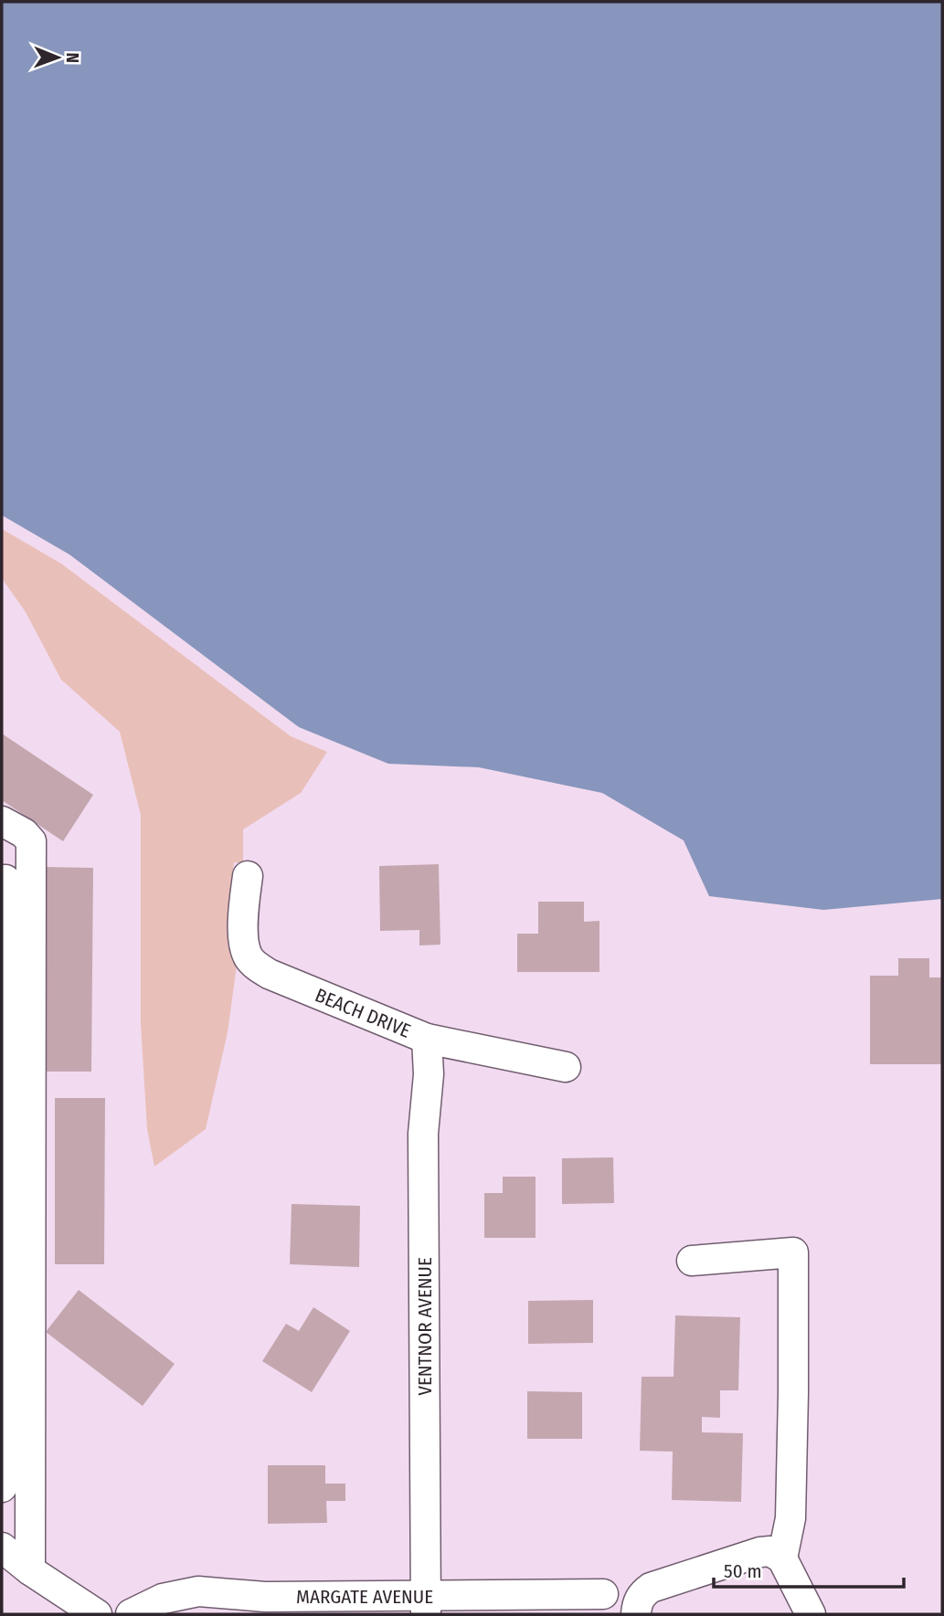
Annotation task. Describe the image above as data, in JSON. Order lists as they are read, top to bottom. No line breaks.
{"streets":{"street":["BEACH DRIVE","VENTNOR AVENUE","MARGATE AVENUE"]},"crossings":[["BEACH DRIVE","VENTNOR AVENUE"],["VENTNOR AVENUE","MARGATE AVENUE"]],"scale_bar":"50 m","north":"right"}
